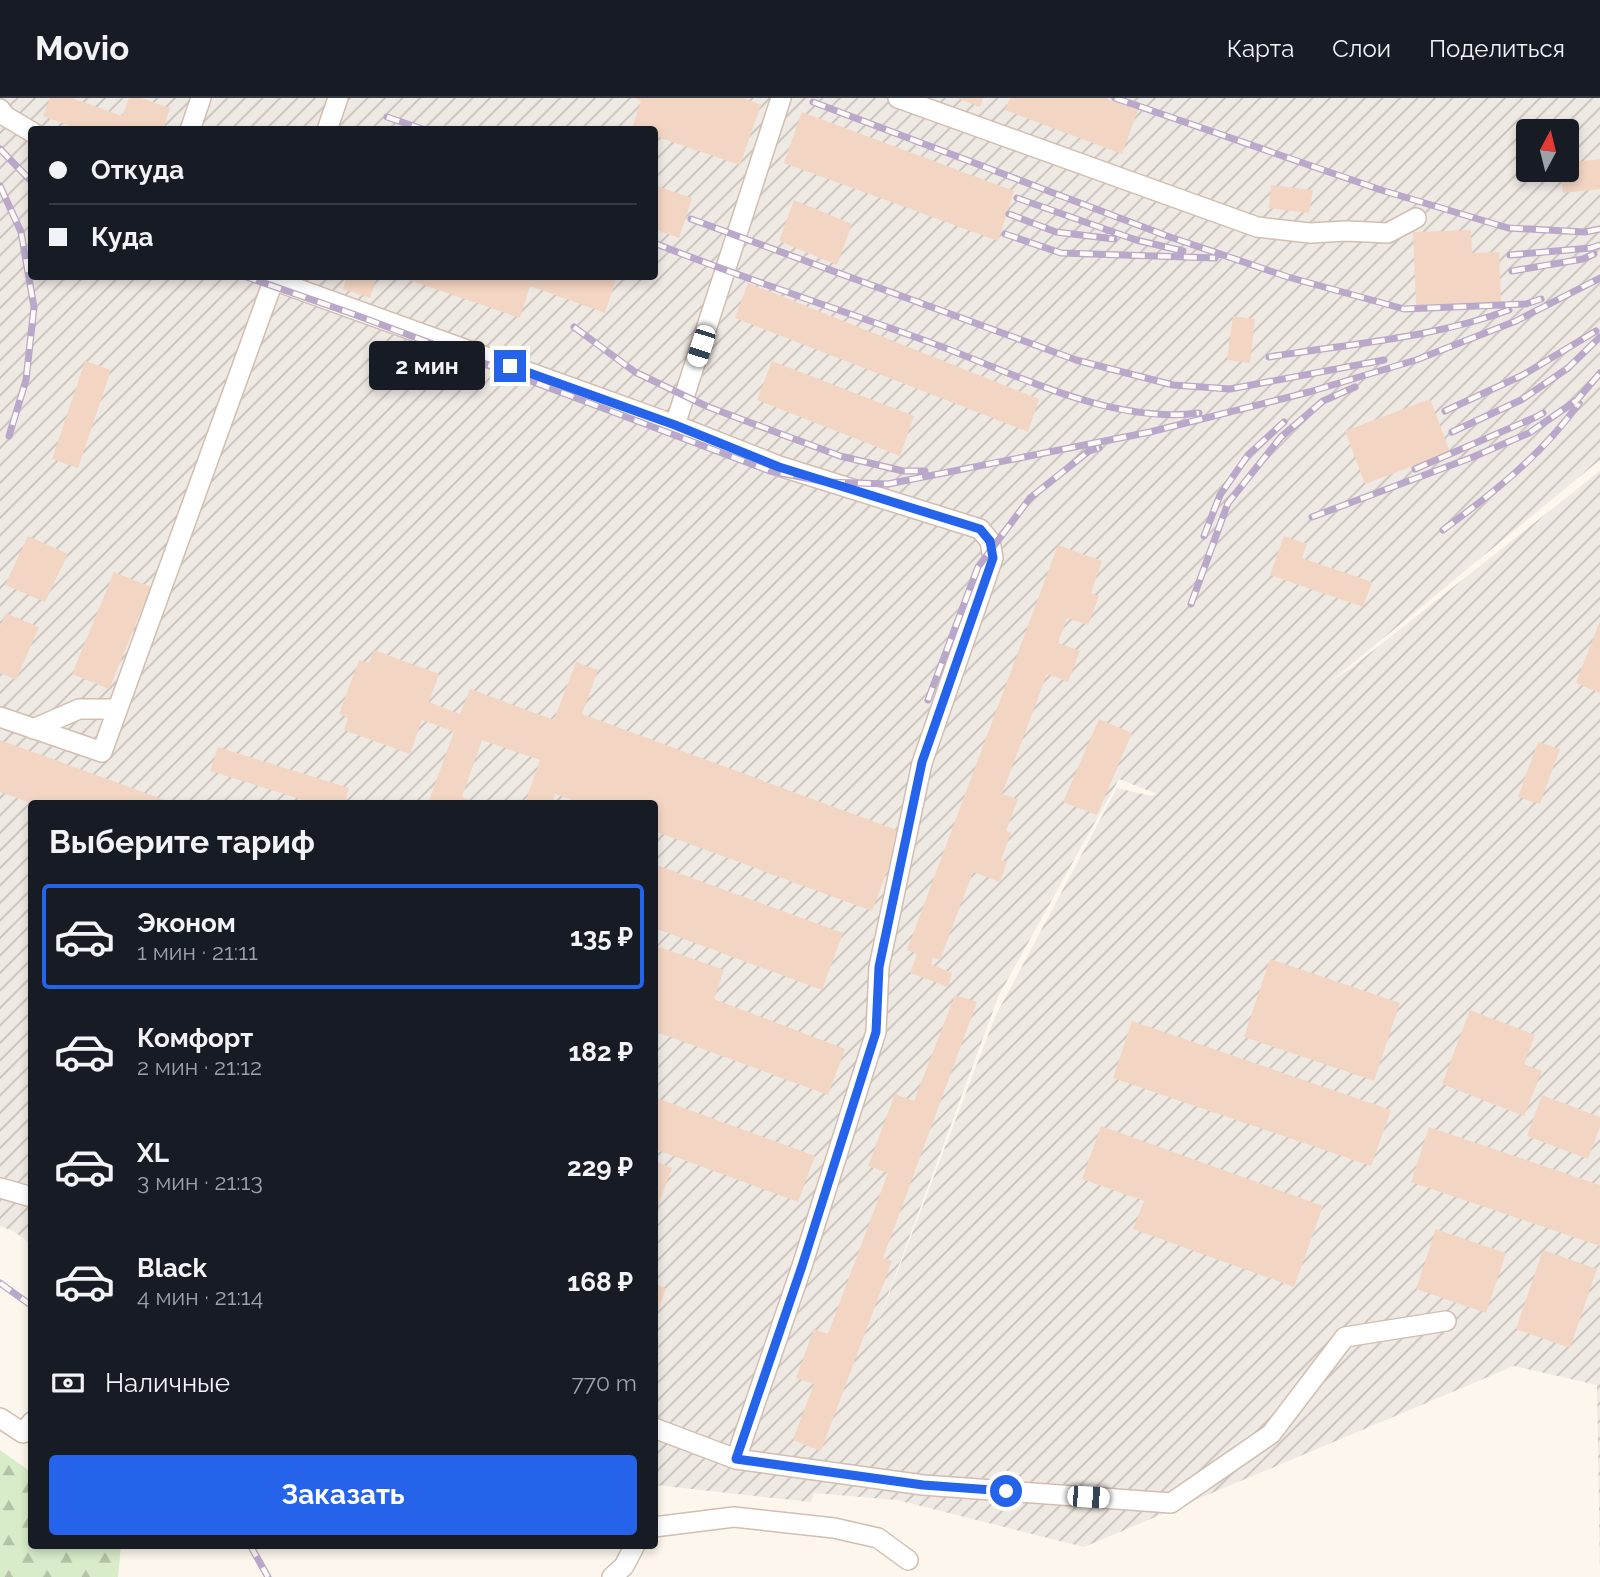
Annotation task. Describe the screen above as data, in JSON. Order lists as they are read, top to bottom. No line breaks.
{"north":"top","page":{"header":"Movio","nav":["Карта","Слои","Поделиться"],"banner":["Откуда","Куда"],"bubble":"2 мин","heading":"Выберите тариф","list":[{"name":"Эконом","note":"1 мин · 21:11","value":"135 ₽"},{"name":"Комфорт","note":"2 мин · 21:12","value":"182 ₽"},{"name":"XL","note":"3 мин · 21:13","value":"229 ₽"},{"name":"Black","note":"4 мин · 21:14","value":"168 ₽"}],"pay":["Наличные","770 m"],"buttons":"Заказать"}}
